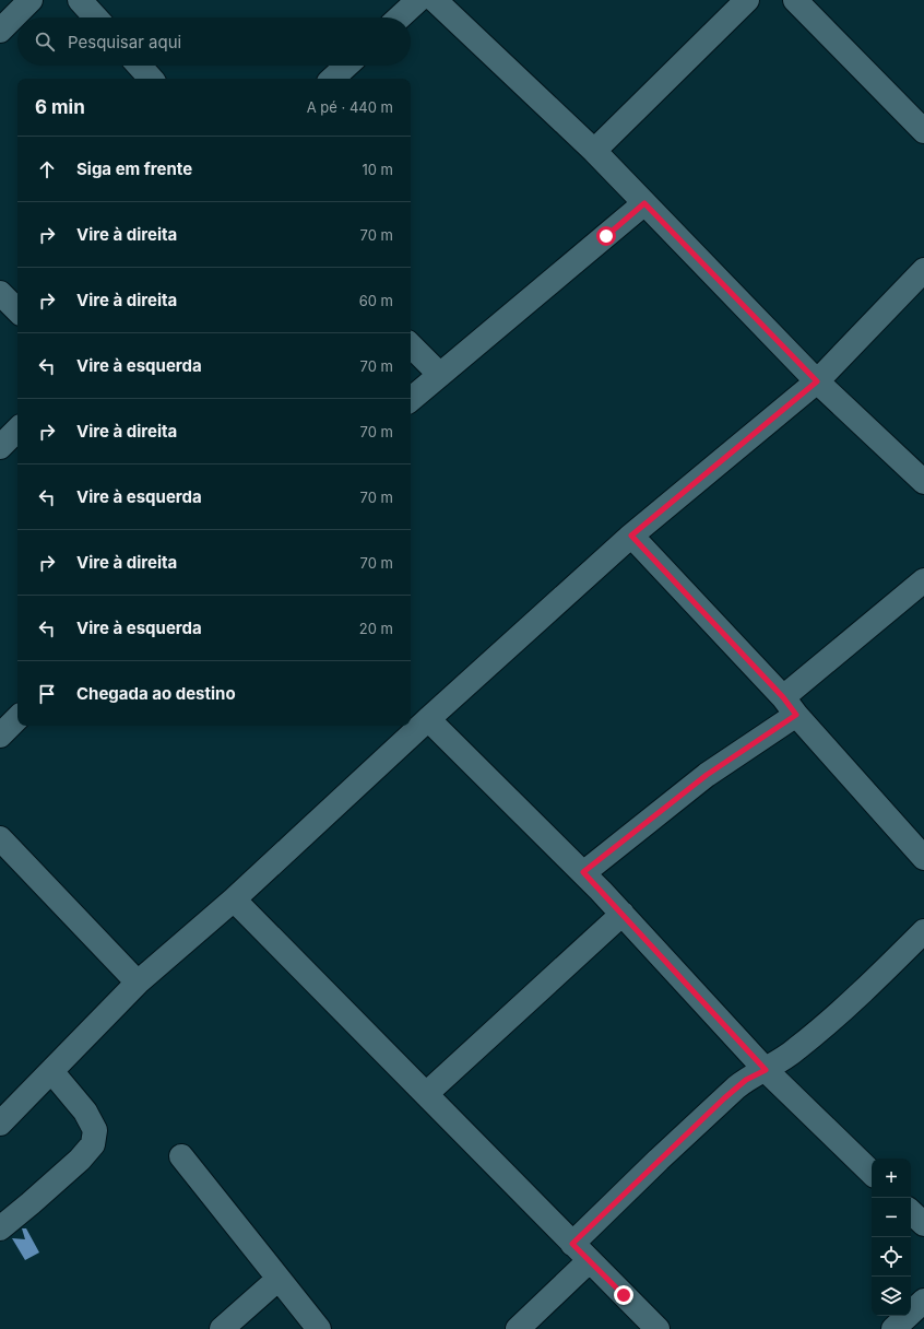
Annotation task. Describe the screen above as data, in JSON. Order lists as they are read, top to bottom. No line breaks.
{"page":{"search":"Pesquisar aqui","heading":["6 min","A pé · 440 m"],"list":[["Siga em frente","10 m"],["Vire à direita","70 m"],["Vire à direita","60 m"],["Vire à esquerda","70 m"],["Vire à direita","70 m"],["Vire à esquerda","70 m"],["Vire à direita","70 m"],["Vire à esquerda","20 m"],"Chegada ao destino"],"map_buttons":["+","−"]}}
